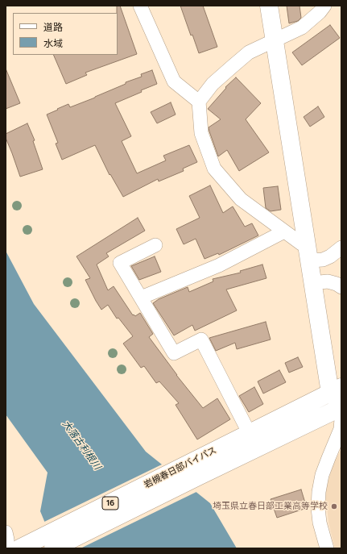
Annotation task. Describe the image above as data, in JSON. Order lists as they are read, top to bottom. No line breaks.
{"streets":{"main road":["岩槻春日部バイパス","16"]},"water":["大落古利根川"],"places":["埼玉県立春日部工業高等学校"],"legend":["道路","水域"]}
